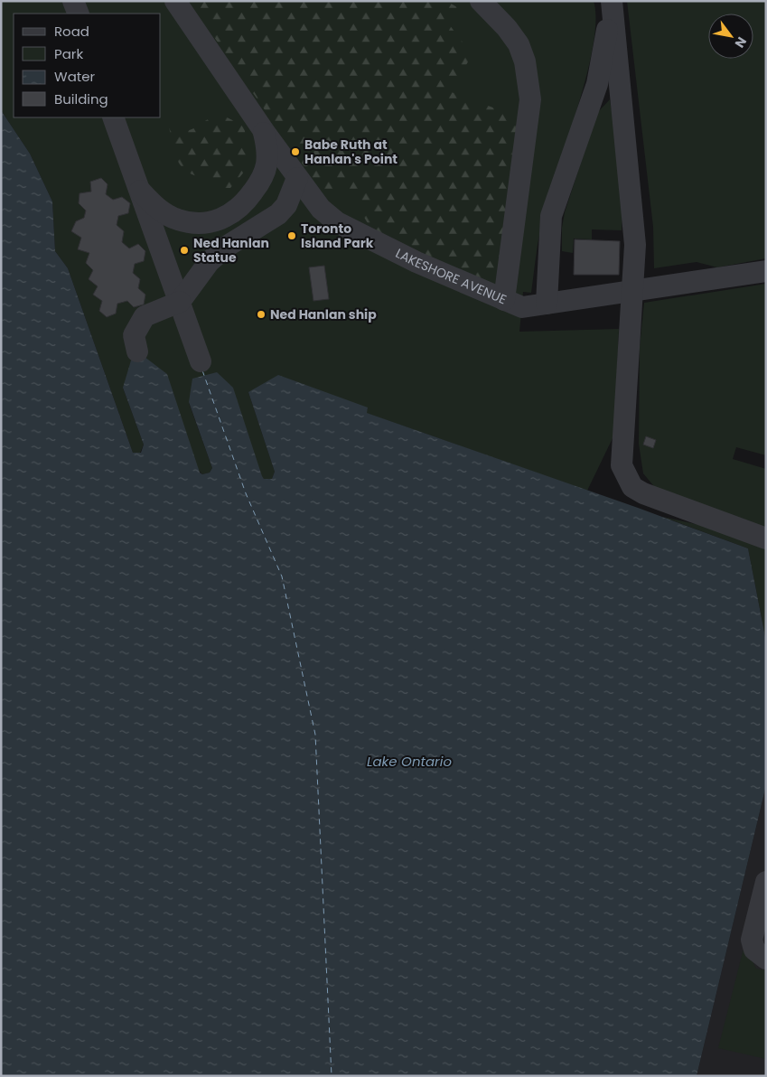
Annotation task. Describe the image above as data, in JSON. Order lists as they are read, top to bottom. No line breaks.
{"streets":{"lane":["LAKESHORE AVENUE"]},"water":["Lake Ontario"],"places":["Babe Ruth at Hanlan's Point","Toronto Island Park","Ned Hanlan Statue","Ned Hanlan ship"],"legend":["Road","Park","Water","Building"],"north":"bottom right"}
